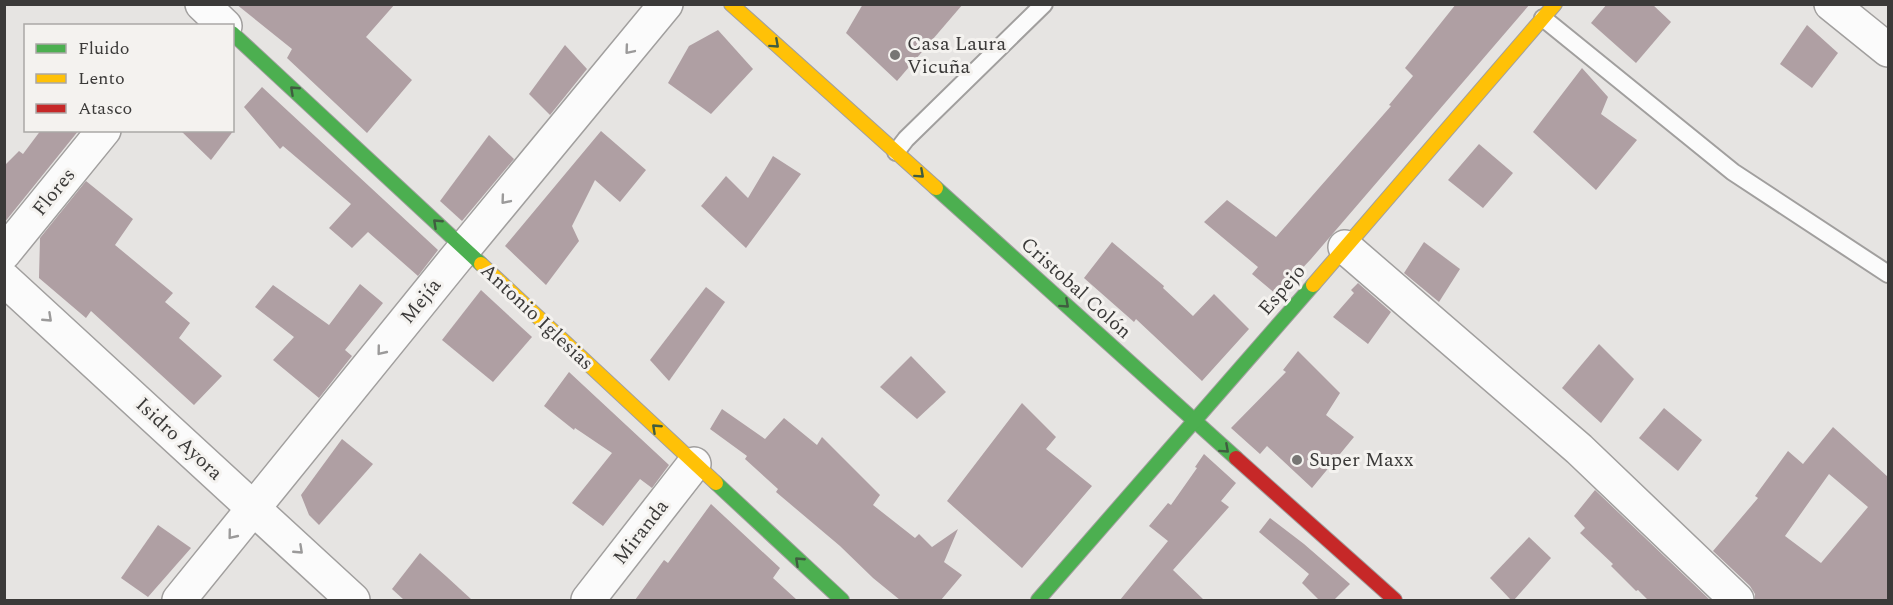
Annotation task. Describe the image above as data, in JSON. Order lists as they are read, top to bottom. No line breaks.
{"streets":{"street":["Flores","Cristobal Colón","Espejo","Mejía","Antonio Iglesias","Isidro Ayora","Miranda"]},"crossings":[["Cristobal Colón","Espejo"],["Mejía","Antonio Iglesias"],["Mejía","Isidro Ayora"],["Antonio Iglesias","Miranda"]],"one_way":["Cristobal Colón","Mejía","Antonio Iglesias","Isidro Ayora"],"places":["Casa Laura Vicuña","Super Maxx"],"legend":["Fluido","Lento","Atasco"]}
